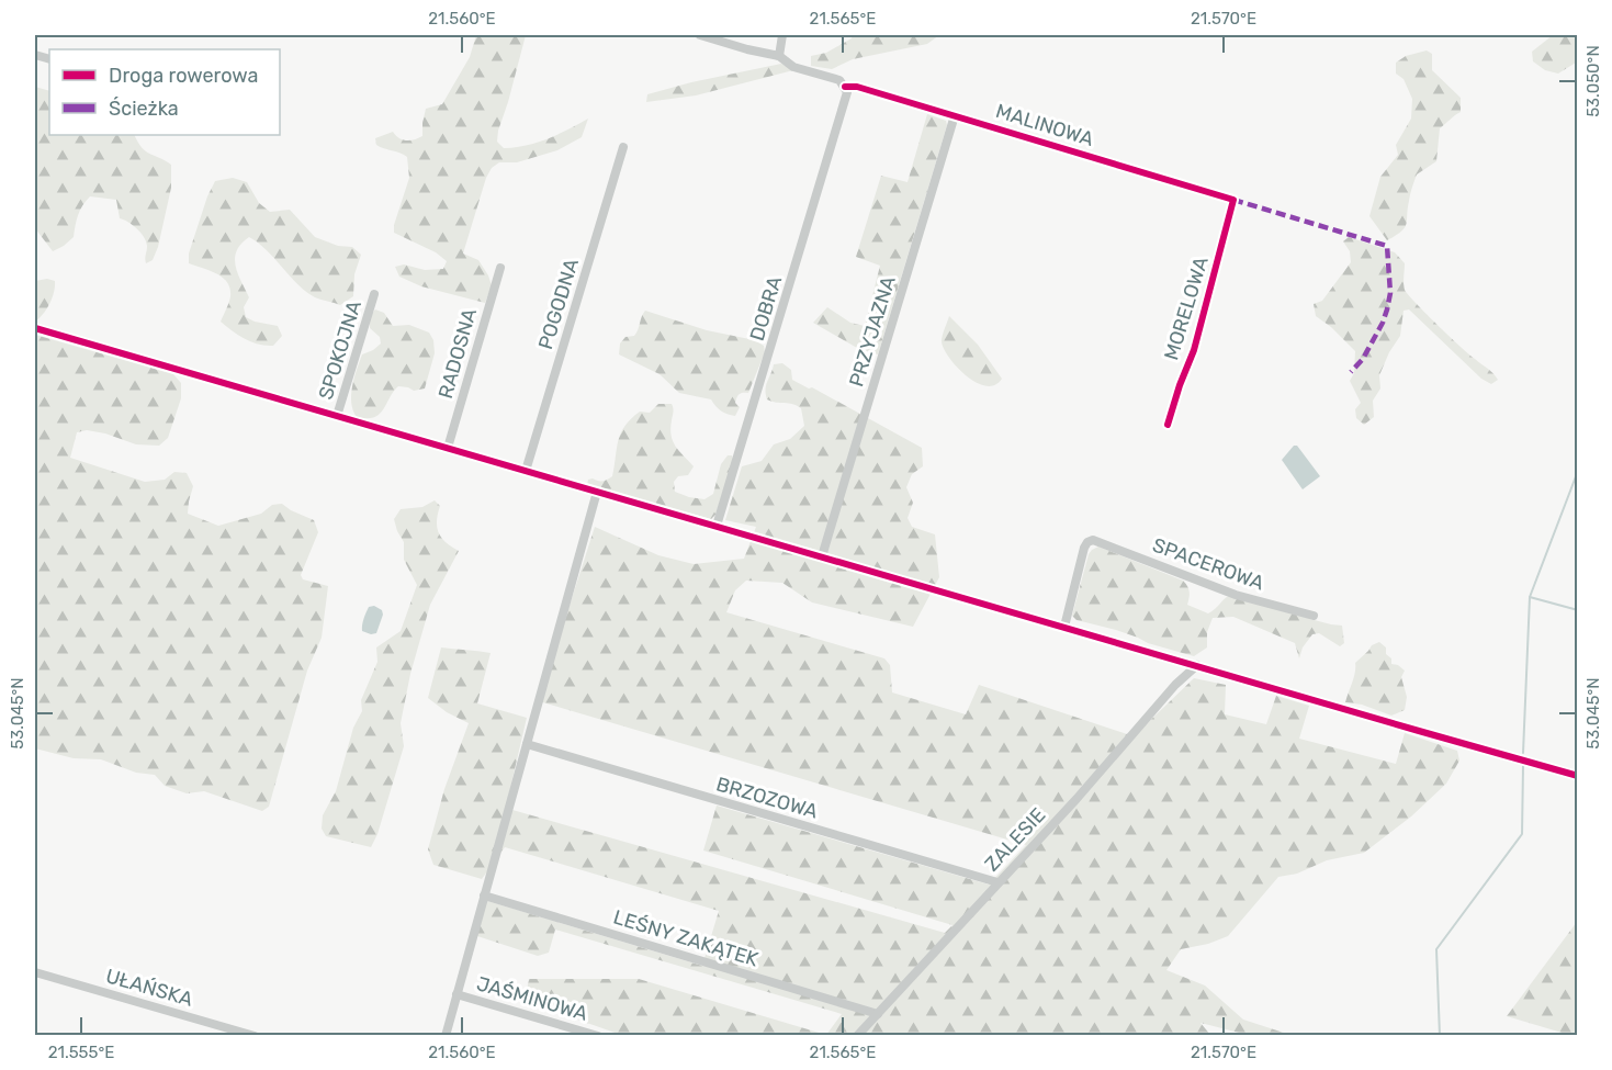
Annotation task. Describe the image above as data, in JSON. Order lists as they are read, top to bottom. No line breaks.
{"streets":{"street":["MALINOWA","POGODNA","DOBRA","MORELOWA","PRZYJAZNA","SPOKOJNA","RADOSNA","SPACEROWA","BRZOZOWA","ZALESIE","LEŚNY ZAKĄTEK","UŁAŃSKA","JAŚMINOWA"]},"crossings":[["MALINOWA","DOBRA"],["MALINOWA","MORELOWA"],["MALINOWA","PRZYJAZNA"],["BRZOZOWA","ZALESIE"],["ZALESIE","LEŚNY ZAKĄTEK"]],"legend":["Droga rowerowa","Ścieżka"],"coordinates":["21.560°E","21.565°E","21.570°E","53.050°N","53.045°N","21.555°E"]}
